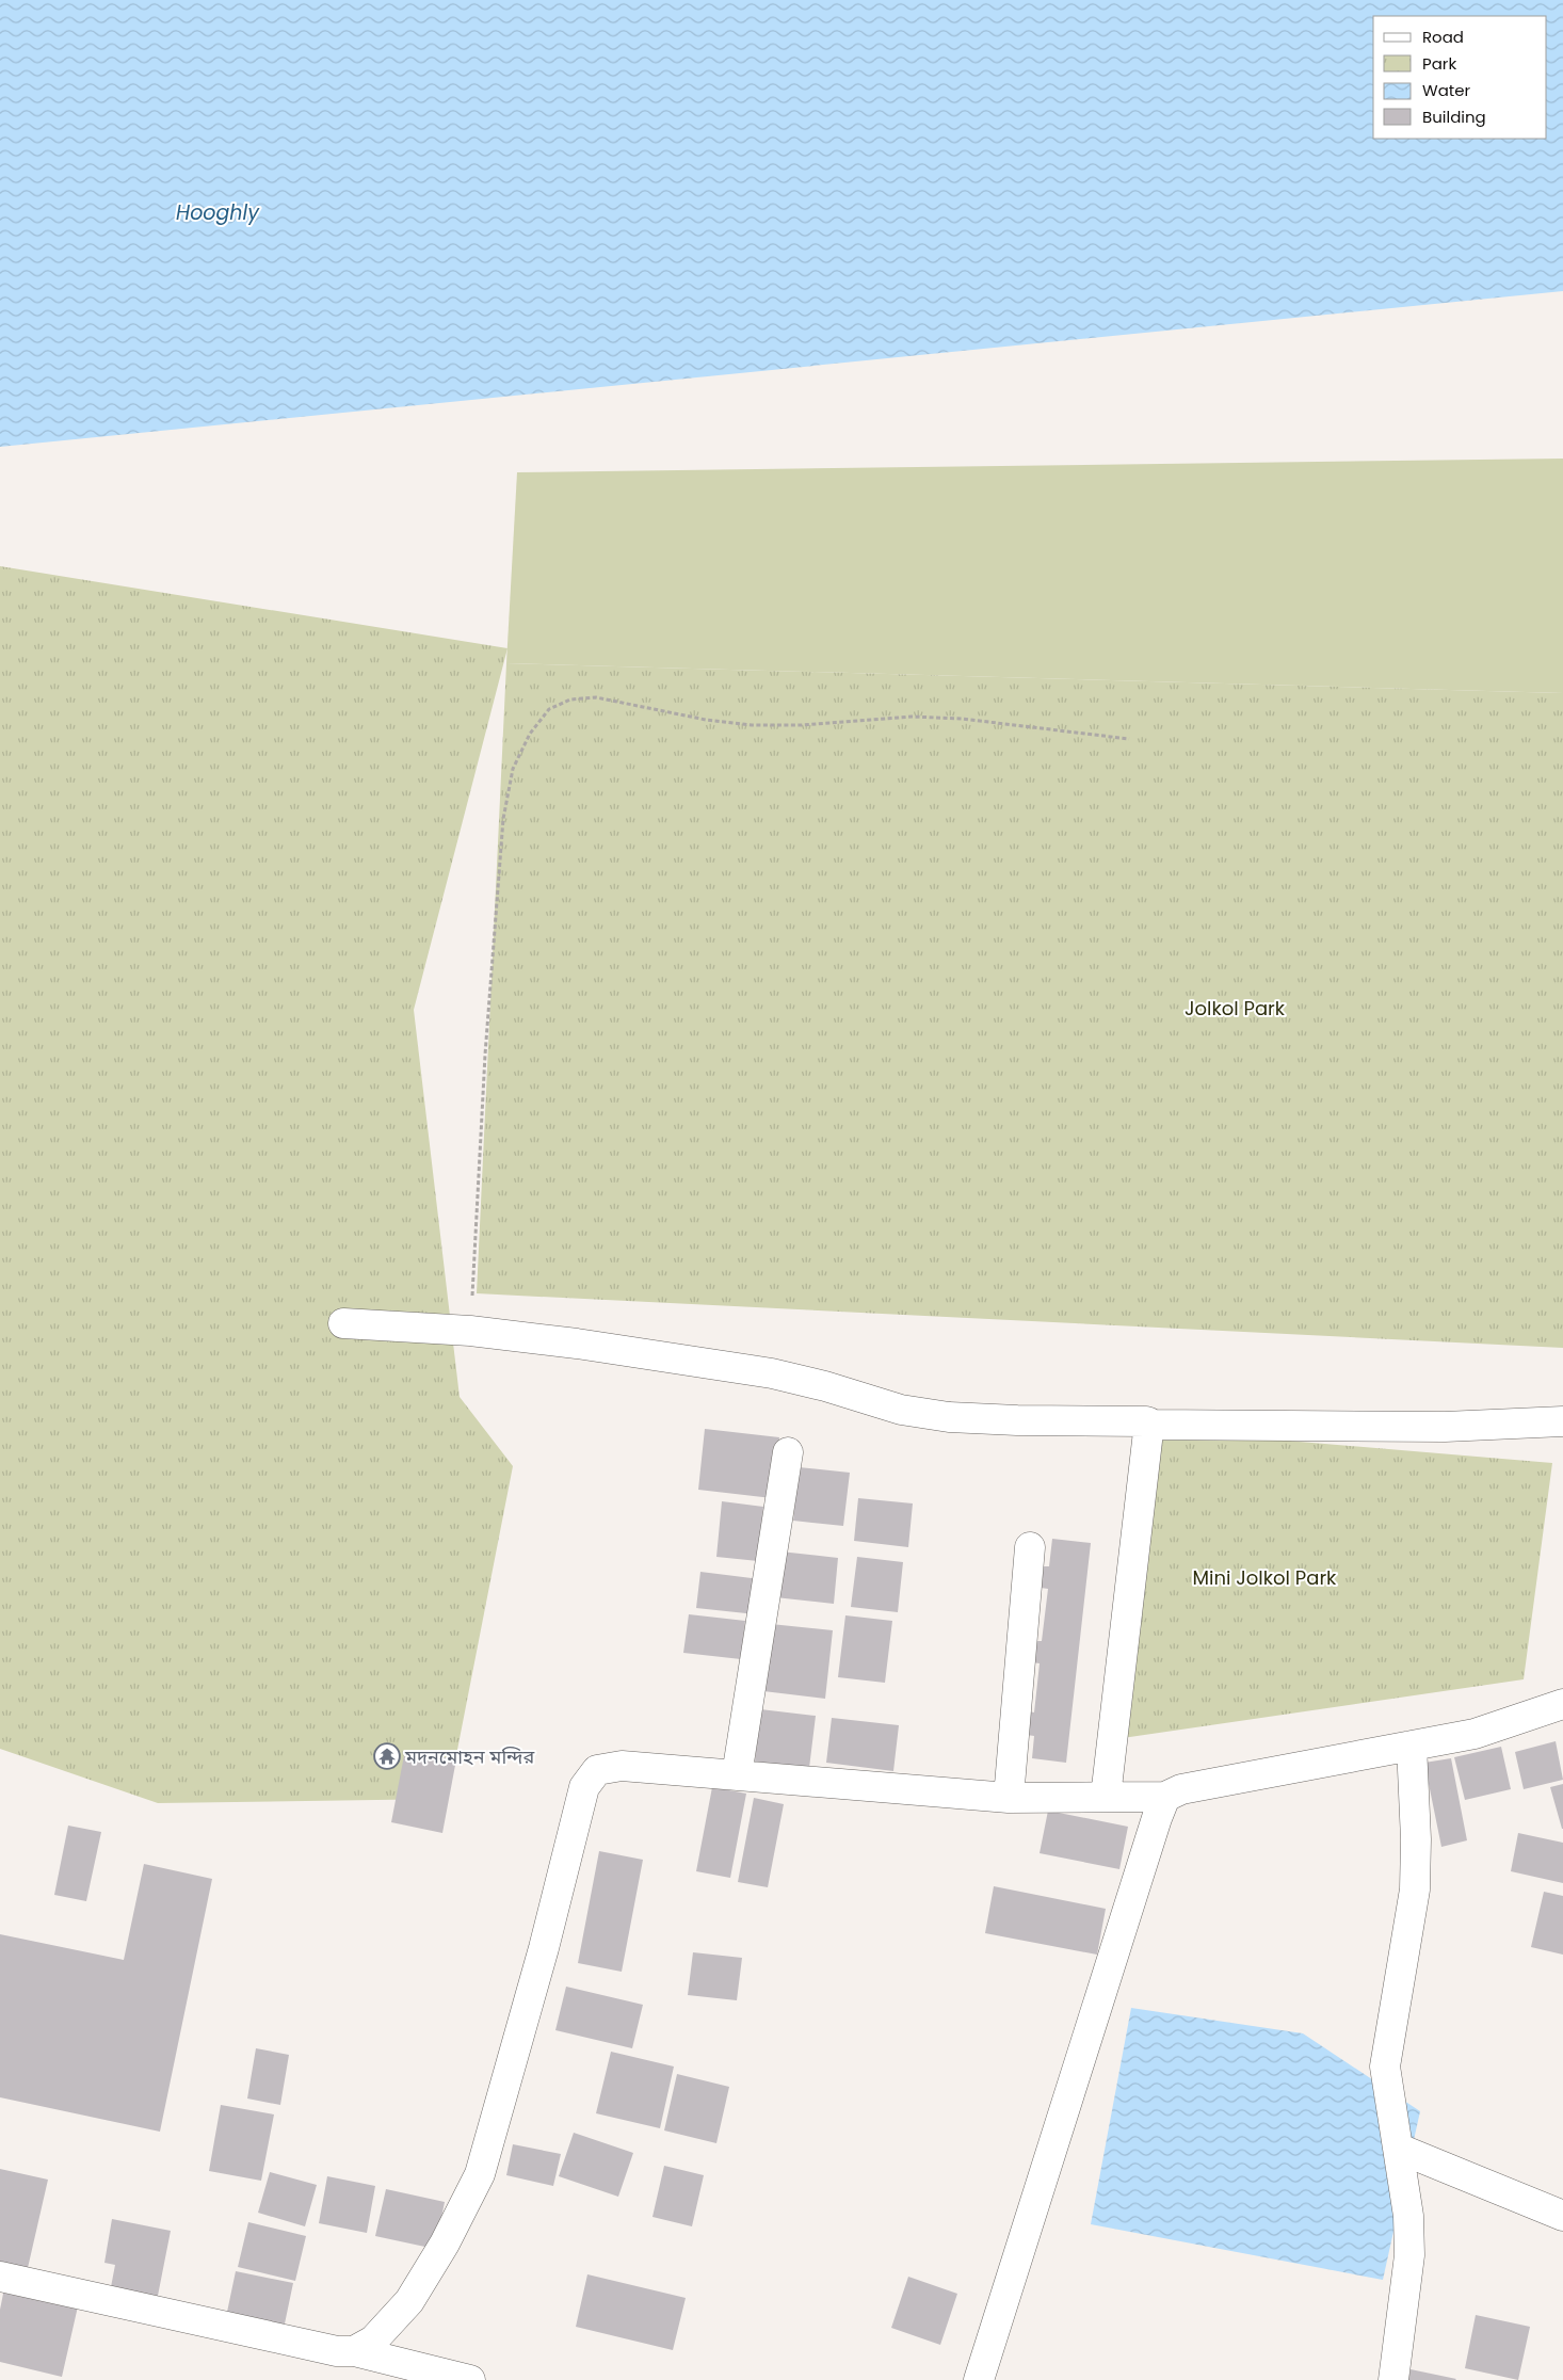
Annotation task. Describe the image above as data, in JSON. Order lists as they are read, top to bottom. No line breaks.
{"water":["Hooghly"],"parks":["Jolkol Park","Mini Jolkol Park"],"places":{"temple":["মদনমোহন মন্দির"]},"legend":["Road","Park","Water","Building"]}
